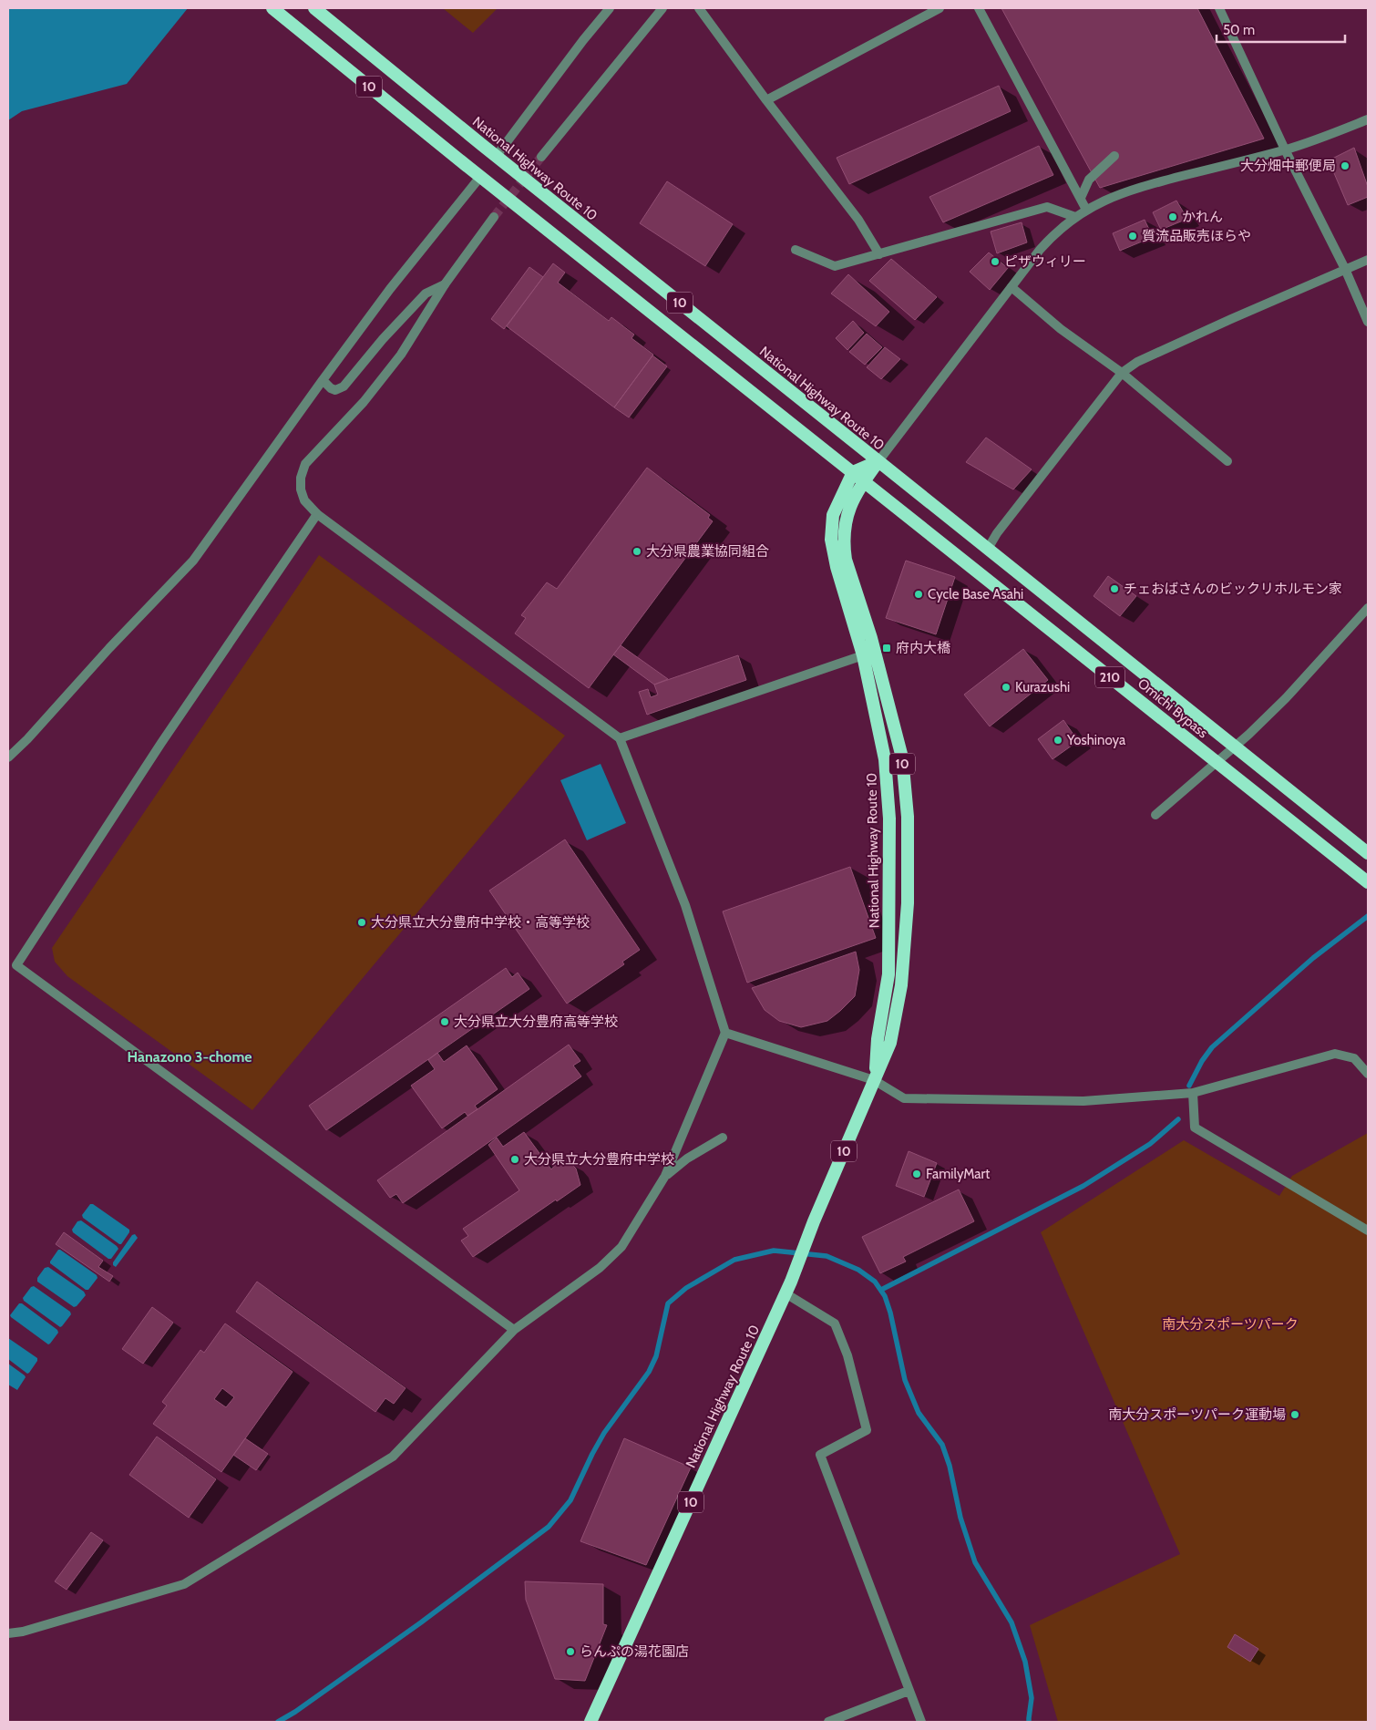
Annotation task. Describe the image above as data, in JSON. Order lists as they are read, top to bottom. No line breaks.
{"streets":{"highway":["10","National Highway Route 10","210","Omichi Bypass"]},"crossings":[["10","National Highway Route 10"],["10","Omichi Bypass"],["National Highway Route 10","Omichi Bypass"]],"districts":["Hanazono 3-chome"],"parks":["南大分スポーツパーク"],"places":{"other":["大分畑中郵便局","かれん","質流品販売ほらや","ピザウィリー","大分県農業協同組合","チェおばさんのビックリホルモン家","Cycle Base Asahi","Kurazushi","Yoshinoya","大分県立大分豊府中学校・高等学校","大分県立大分豊府高等学校","大分県立大分豊府中学校","FamilyMart","南大分スポーツパーク運動場","らんぷの湯花園店"],"transit":["府内大橋"]},"scale_bar":"50 m"}
